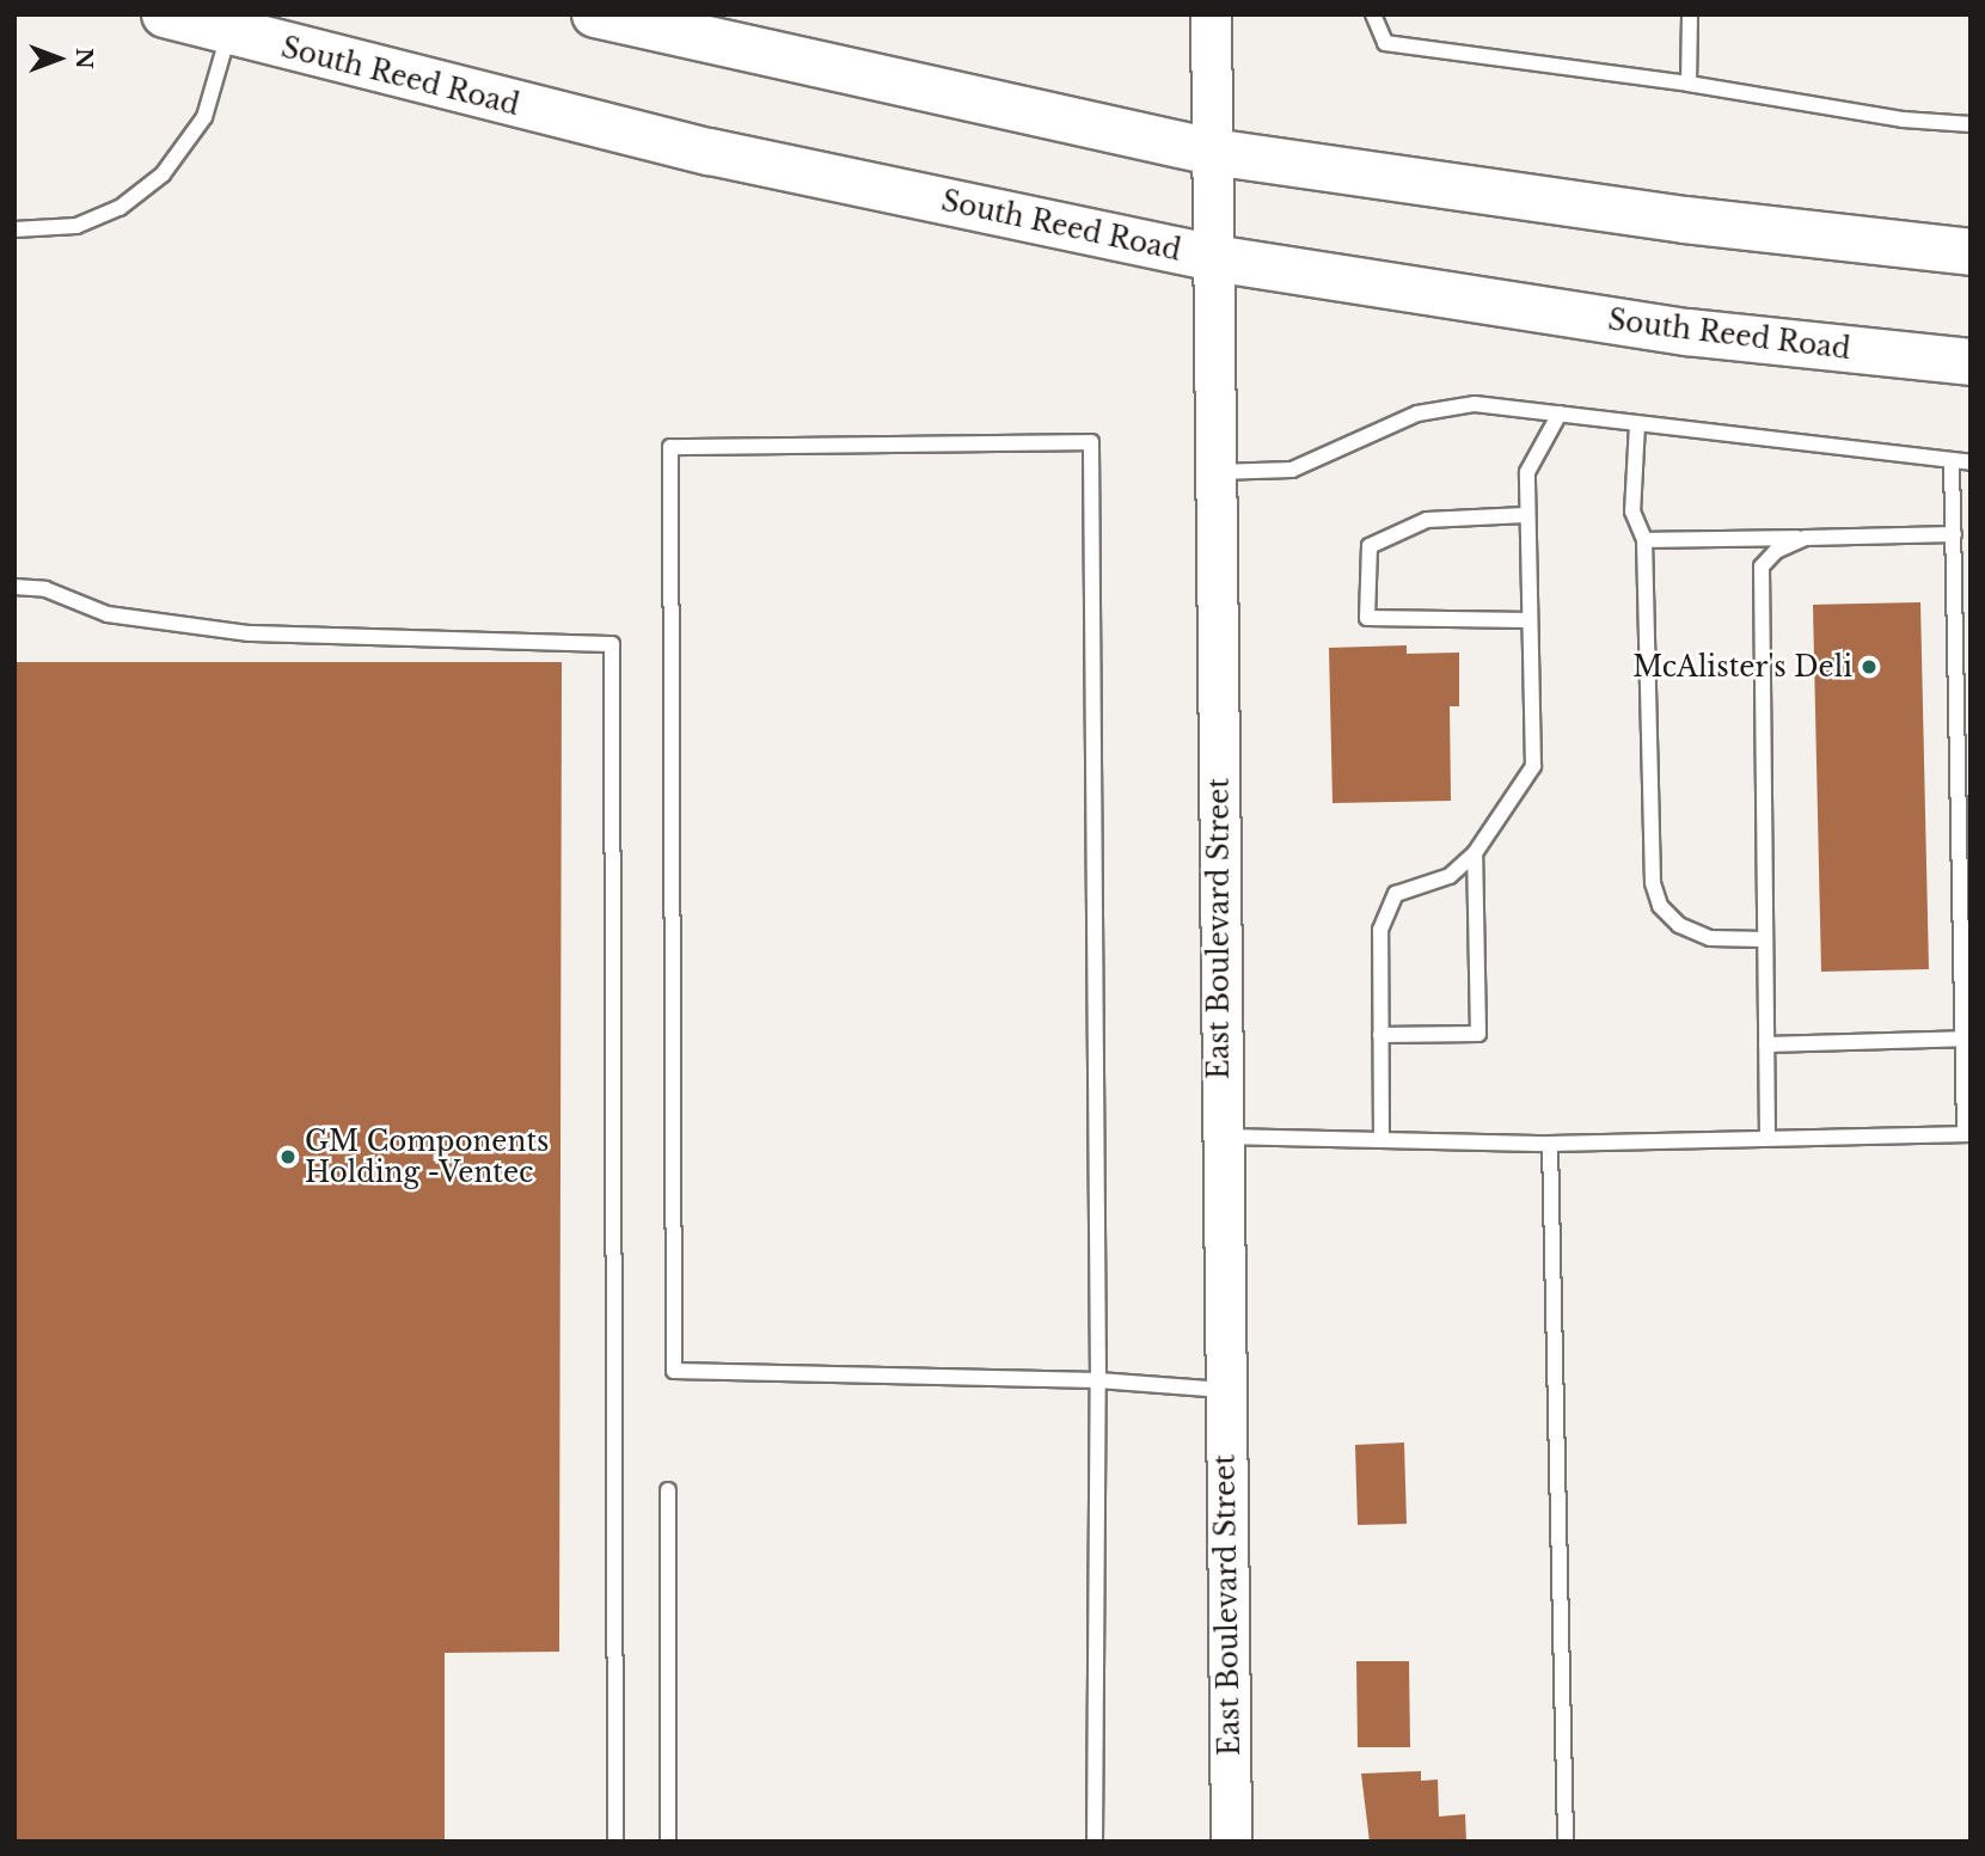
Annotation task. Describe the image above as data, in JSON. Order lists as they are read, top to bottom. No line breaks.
{"streets":{"main road":["South Reed Road","East Boulevard Street"]},"crossings":[["South Reed Road","East Boulevard Street"]],"places":["McAlister's Deli","GM Components Holding -Ventec"],"north":"right"}
